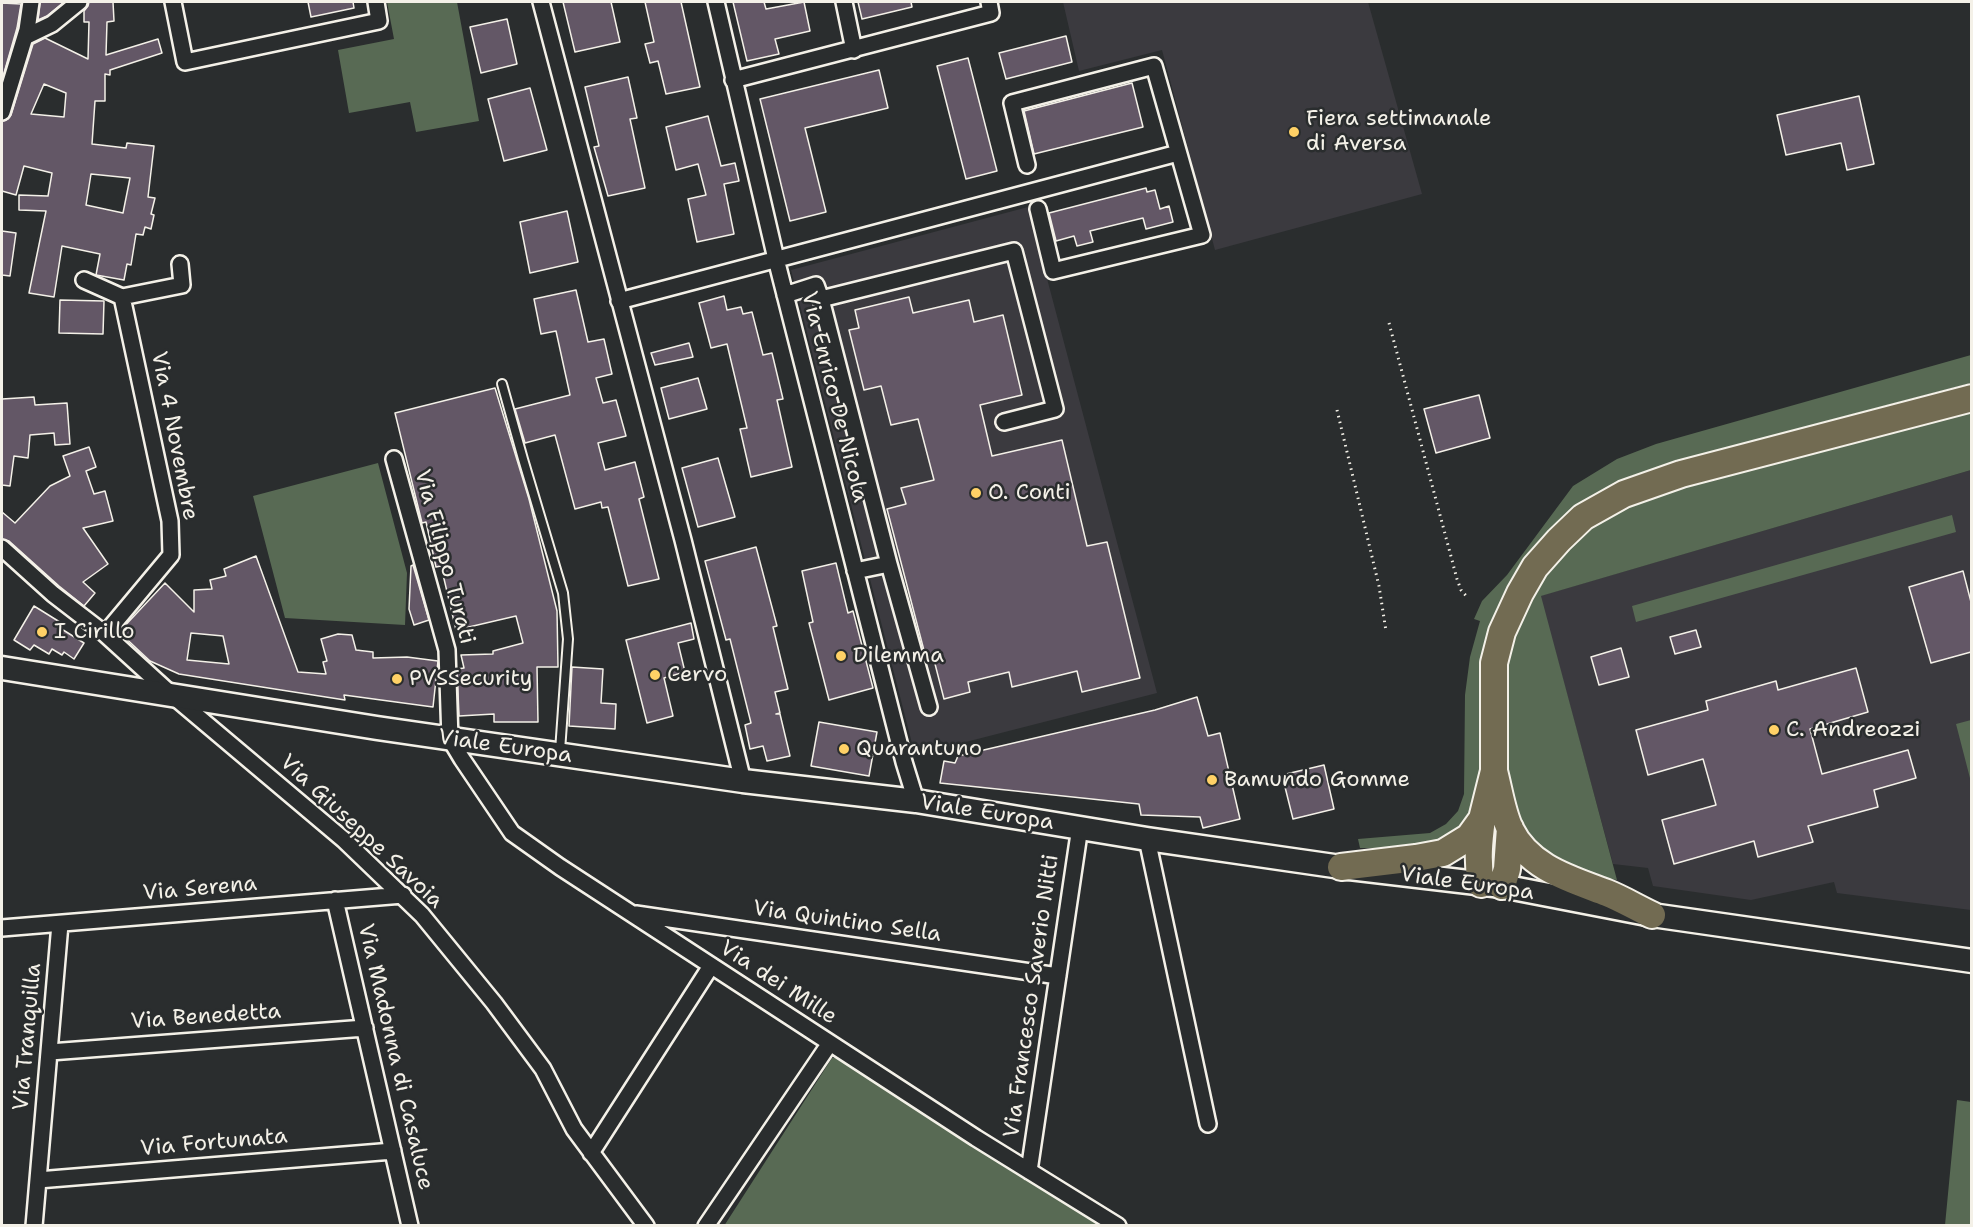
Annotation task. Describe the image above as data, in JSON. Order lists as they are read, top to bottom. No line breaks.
{"streets":{"main road":["Viale Europa"],"street":["Via Enrico De Nicola","Via 4 Novembre","Via Filippo Turati","Via Giuseppe Savoia","Via Serena","Via Quintino Sella","Via dei Mille","Via Francesco Saverio Nitti","Via Benedetta","Via Tranquilla","Via Madonna di Casaluce","Via Fortunata"]},"crossings":[["Via Enrico De Nicola","Viale Europa"],["Via 4 Novembre","Via Giuseppe Savoia"],["Via Filippo Turati","Viale Europa"],["Via Filippo Turati","Via dei Mille"],["Viale Europa","Via Giuseppe Savoia"],["Viale Europa","Via dei Mille"],["Viale Europa","Via Francesco Saverio Nitti"],["Via Giuseppe Savoia","Via Serena"],["Via Serena","Via Tranquilla"],["Via Serena","Via Madonna di Casaluce"],["Via Quintino Sella","Via dei Mille"],["Via Quintino Sella","Via Francesco Saverio Nitti"],["Via dei Mille","Via Francesco Saverio Nitti"],["Via Benedetta","Via Tranquilla"],["Via Benedetta","Via Madonna di Casaluce"],["Via Tranquilla","Via Fortunata"],["Via Madonna di Casaluce","Via Fortunata"]],"places":["Fiera settimanale di Aversa","O. Conti","I Cirillo","Dilemma","Cervo","PVSSecurity","C. Andreozzi","Quarantuno","Bamundo Gomme"]}
